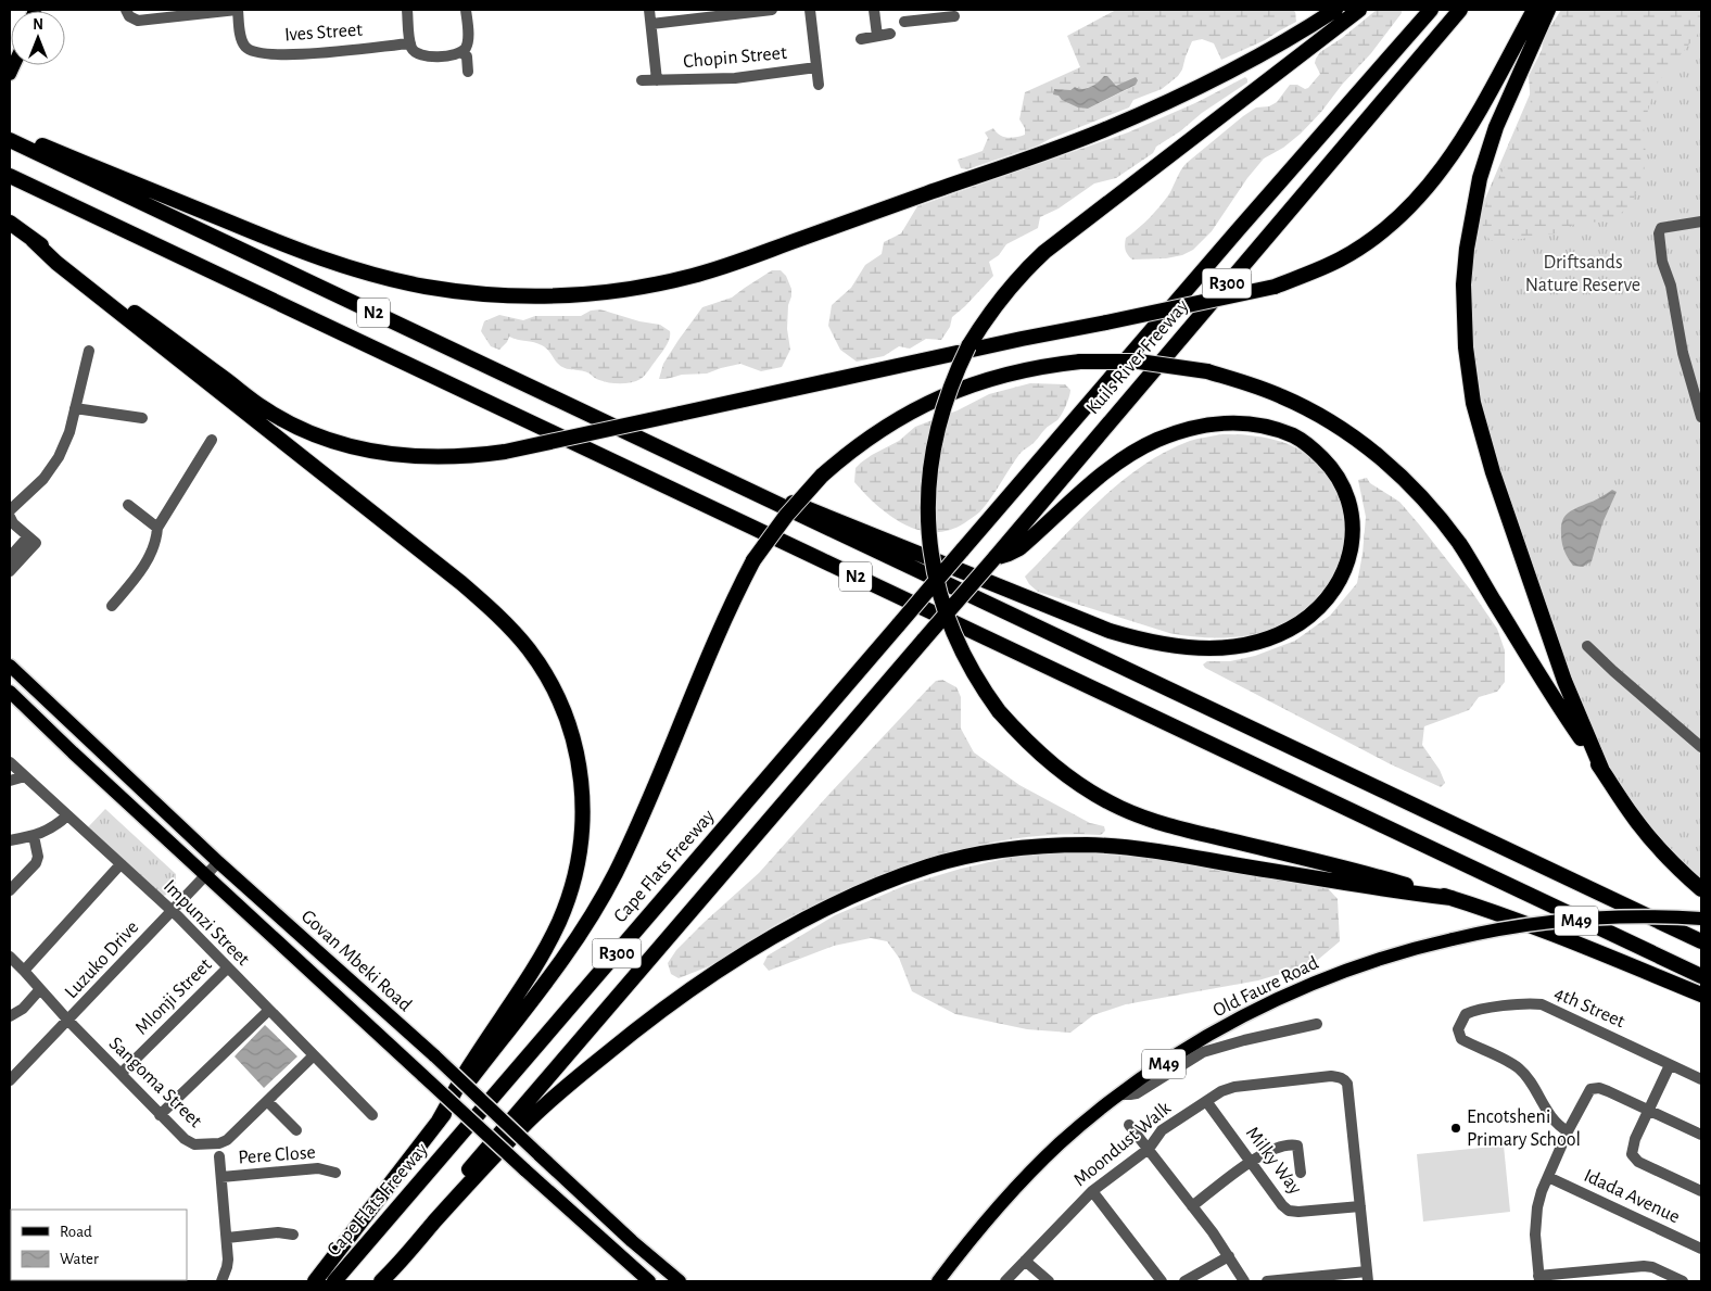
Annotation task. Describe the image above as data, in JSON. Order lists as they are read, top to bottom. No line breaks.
{"streets":{"highway":["R300","N2","Kuils River Freeway","Cape Flats Freeway"],"main road":["M49","Govan Mbeki Road","Old Faure Road"],"street":["Ives Street","Chopin Street","Impunzi Street","Luzuko Drive","Mlonji Street","4th Street","Sangoma Street","Moondust Walk","Pere Close","Milky Way","Idada Avenue"]},"crossings":[["R300","Kuils River Freeway"],["Kuils River Freeway","Cape Flats Freeway"],["Impunzi Street","Luzuko Drive"],["Impunzi Street","Mlonji Street"],["Impunzi Street","Sangoma Street"],["Luzuko Drive","Govan Mbeki Road"],["Luzuko Drive","Sangoma Street"],["Mlonji Street","Sangoma Street"],["Moondust Walk","Milky Way"]],"parks":["Driftsands Nature Reserve"],"places":["Encotsheni Primary School"],"legend":["Road","Water"],"north":"top"}
